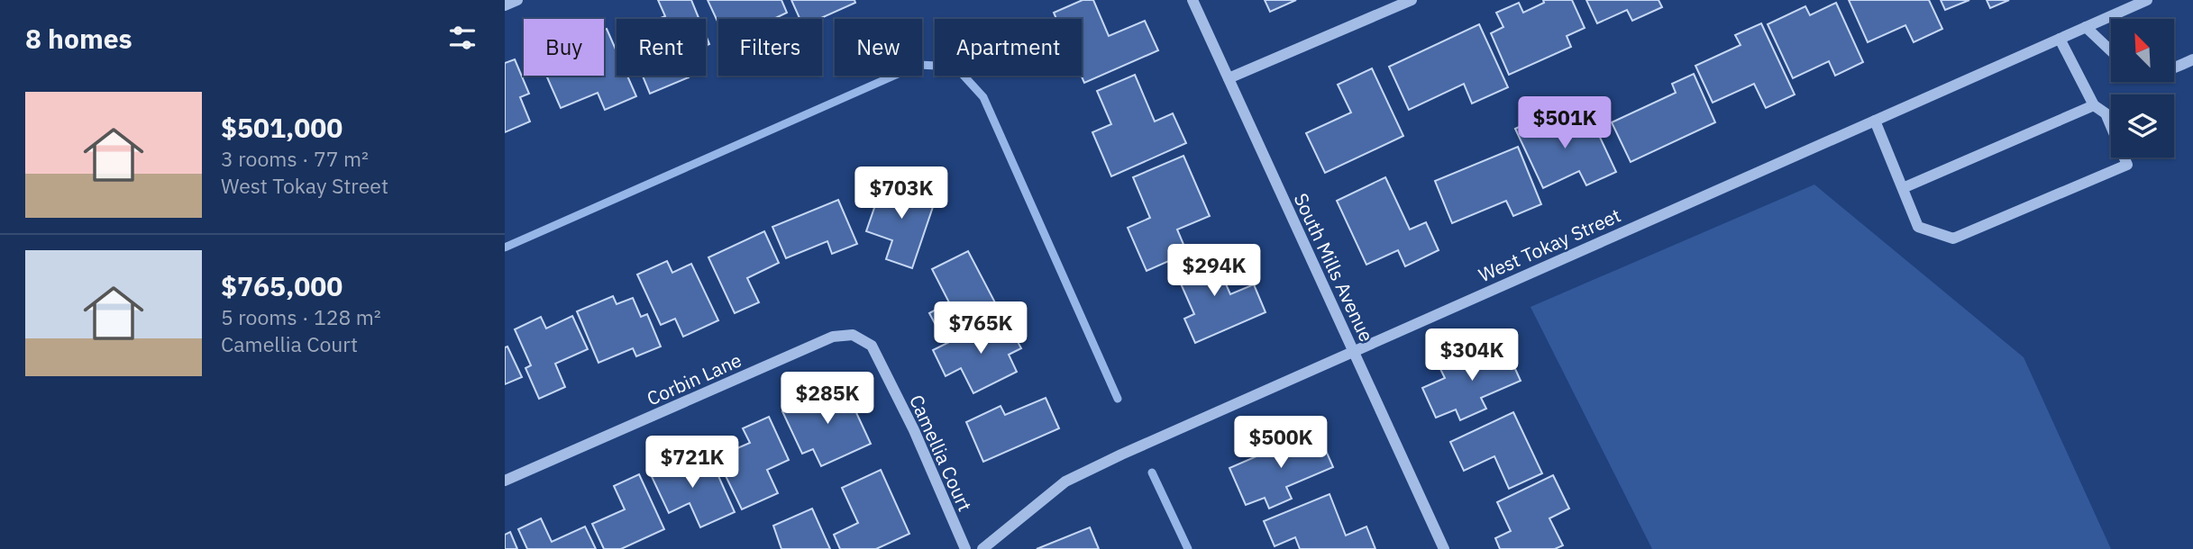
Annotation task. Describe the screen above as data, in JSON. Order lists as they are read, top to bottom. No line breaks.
{"streets":{"street":["West Tokay Street","South Mills Avenue","Corbin Lane","Camellia Court"]},"crossings":[["West Tokay Street","South Mills Avenue"],["Corbin Lane","Camellia Court"]],"north":"top left","page":{"heading":"8 homes","chip":["Buy","Rent","Filters","New","Apartment"],"list":[{"name":"$501,000","note":"3 rooms · 77 m² · West Tokay Street"},{"name":"$765,000","note":"5 rooms · 128 m² · Camellia Court"}],"price":["$501K","$703K","$294K","$765K","$304K","$285K","$500K","$721K"]}}
